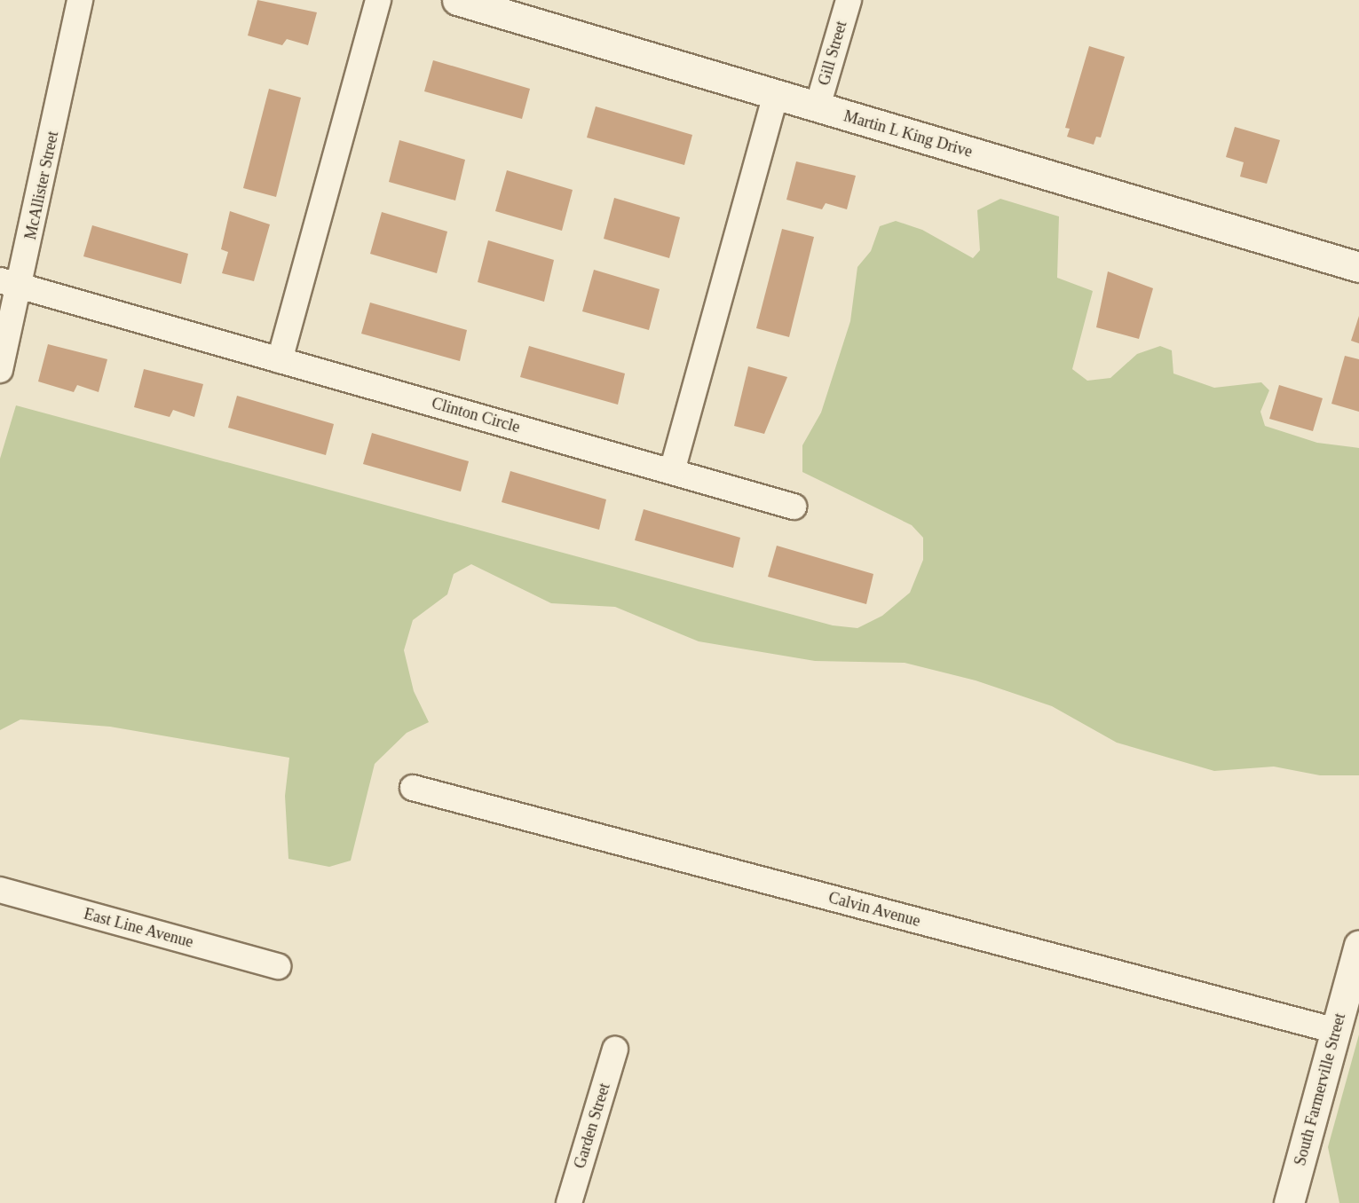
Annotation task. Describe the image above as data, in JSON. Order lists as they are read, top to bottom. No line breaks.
{"streets":{"main road":["Martin L King Drive","South Farmerville Street"],"street":["Gill Street","McAllister Street","Clinton Circle","Calvin Avenue","East Line Avenue","Garden Street"]},"crossings":[["Gill Street","Martin L King Drive"],["McAllister Street","Clinton Circle"],["Calvin Avenue","South Farmerville Street"]]}
